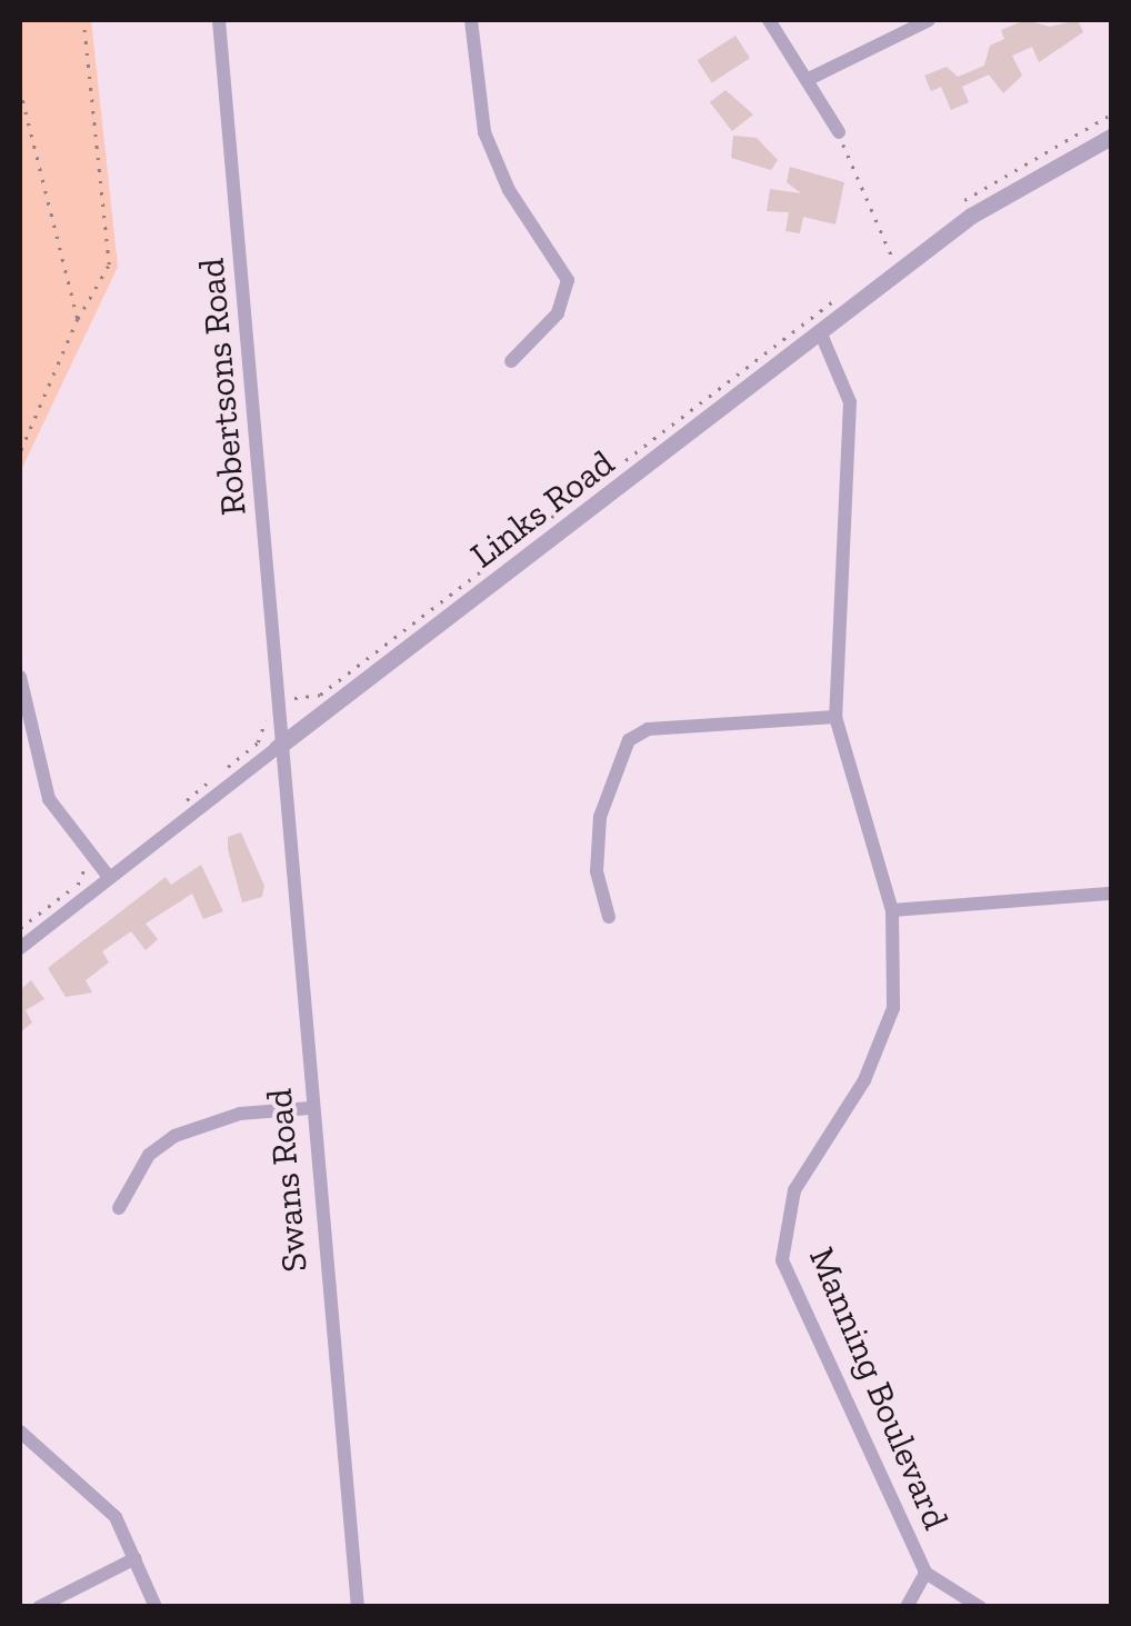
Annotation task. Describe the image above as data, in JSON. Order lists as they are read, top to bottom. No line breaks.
{"streets":{"street":["Robertsons Road","Links Road","Swans Road","Manning Boulevard"]},"crossings":[["Robertsons Road","Links Road"],["Robertsons Road","Swans Road"],["Links Road","Swans Road"],["Links Road","Manning Boulevard"]]}
